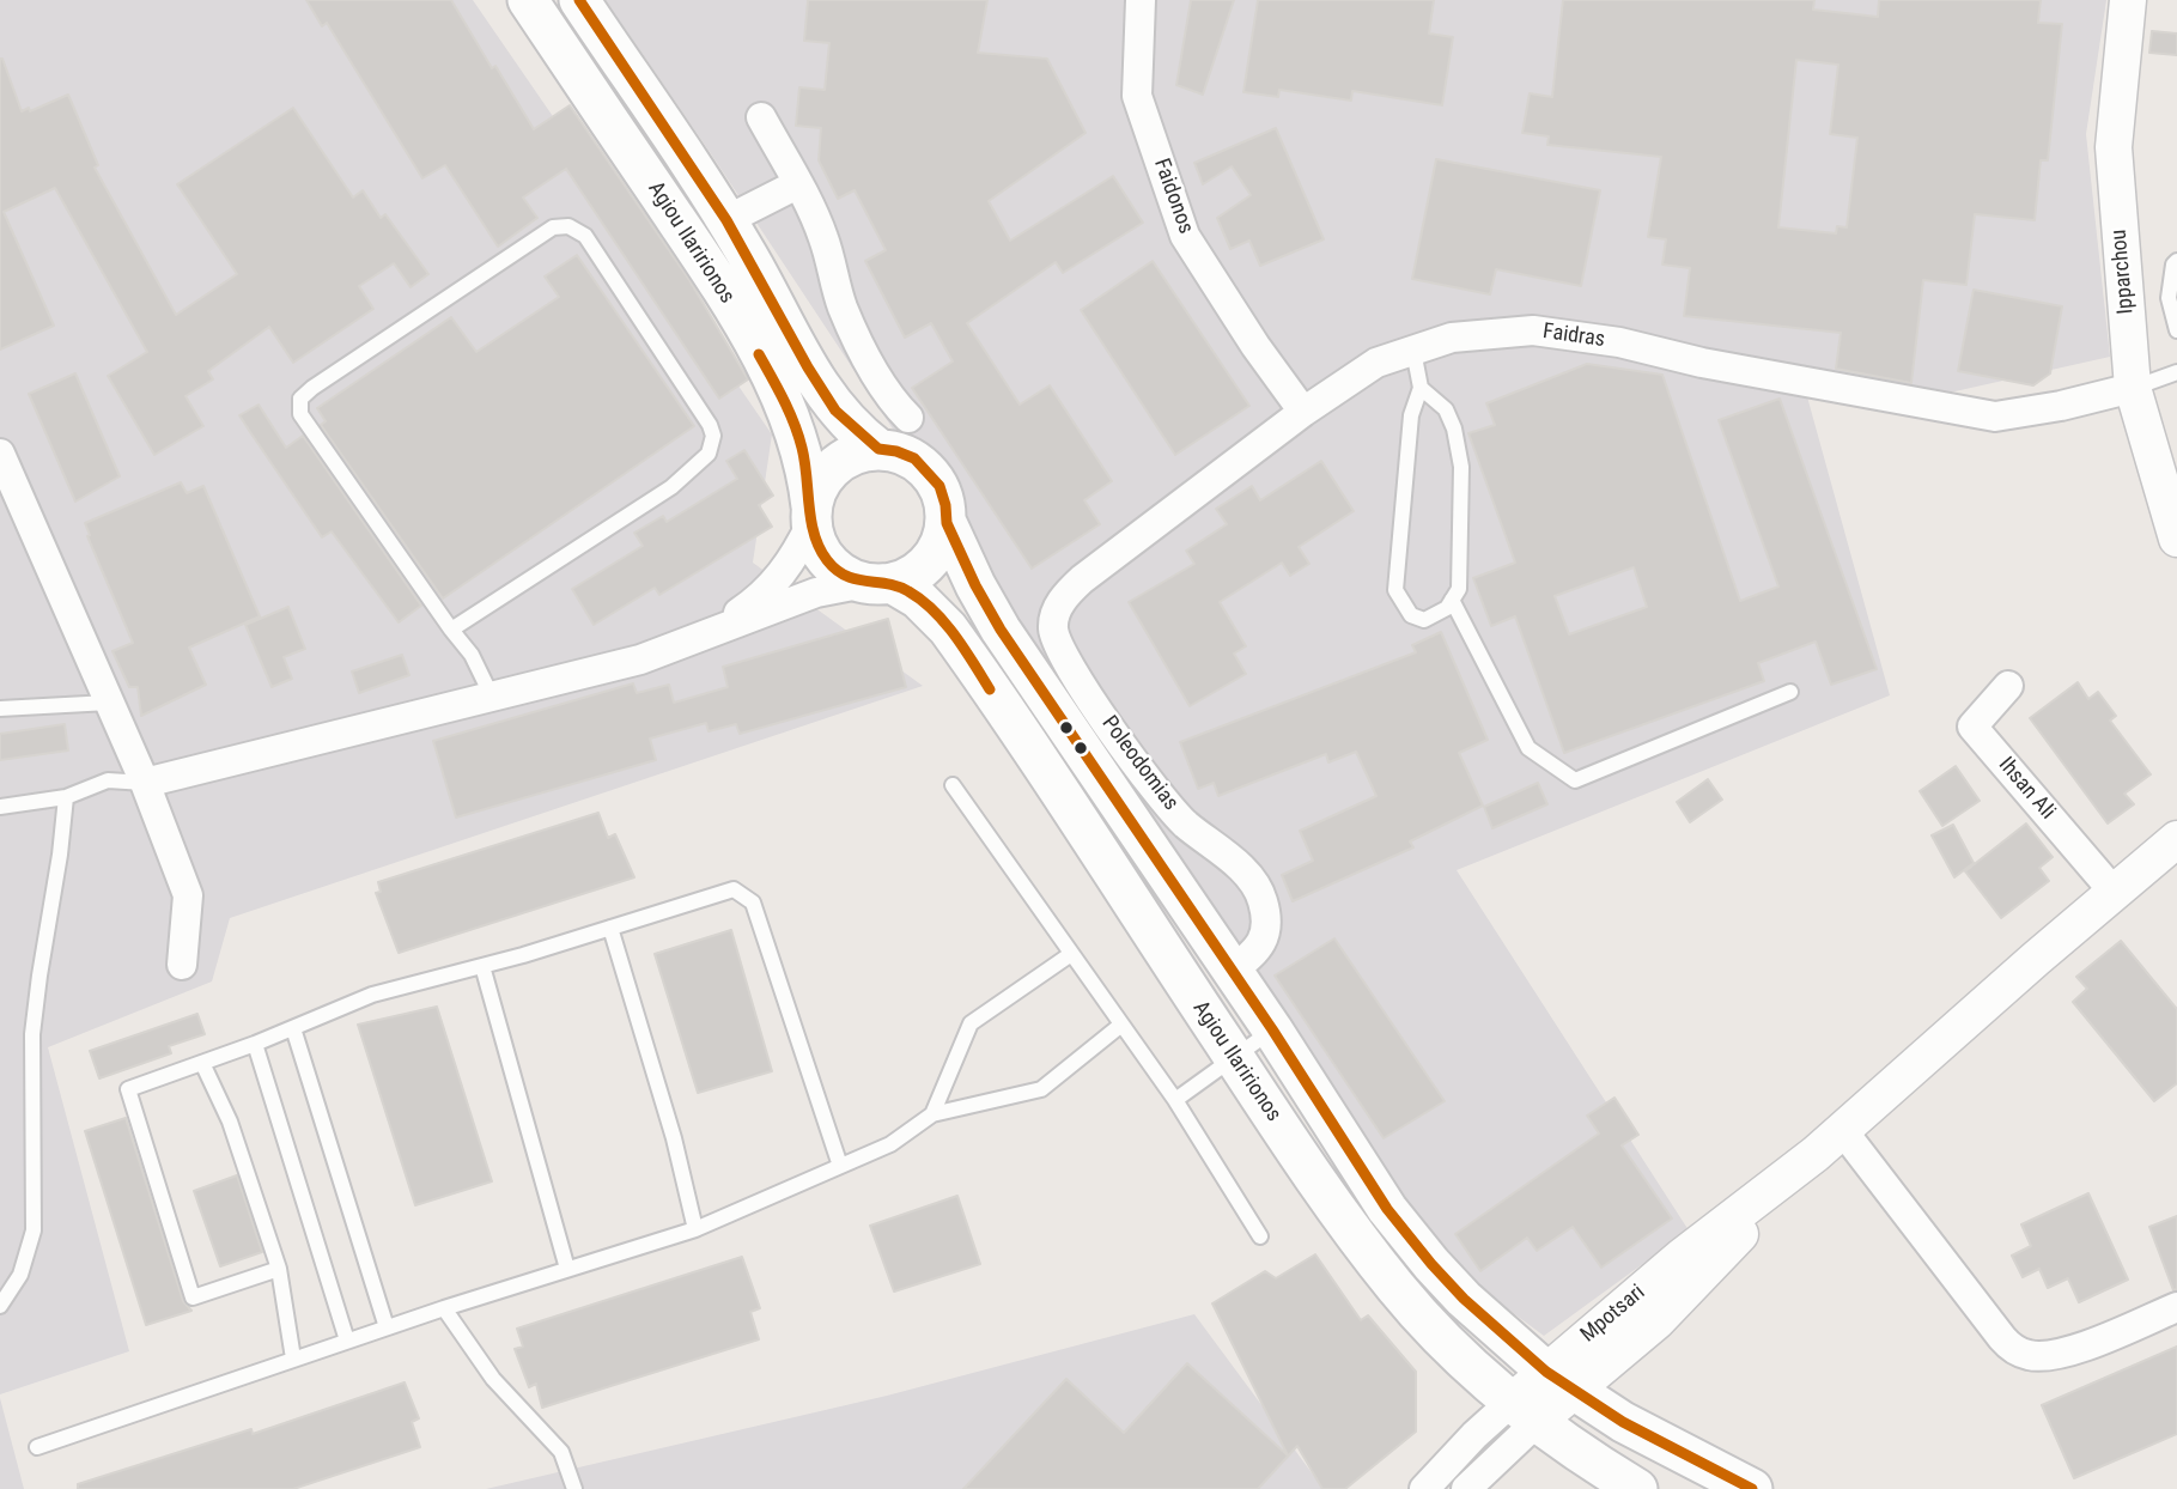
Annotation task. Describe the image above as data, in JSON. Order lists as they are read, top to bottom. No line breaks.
{"streets":{"main road":["Agiou Ilaririonos"],"street":["Faidonos","Ipparchou","Faidras","Poleodomias","Ihsan Ali","Mpotsari"]},"crossings":[["Faidonos","Faidras"],["Agiou Ilaririonos","Mpotsari"],["Ipparchou","Faidras"],["Faidras","Poleodomias"],["Ihsan Ali","Mpotsari"]]}
